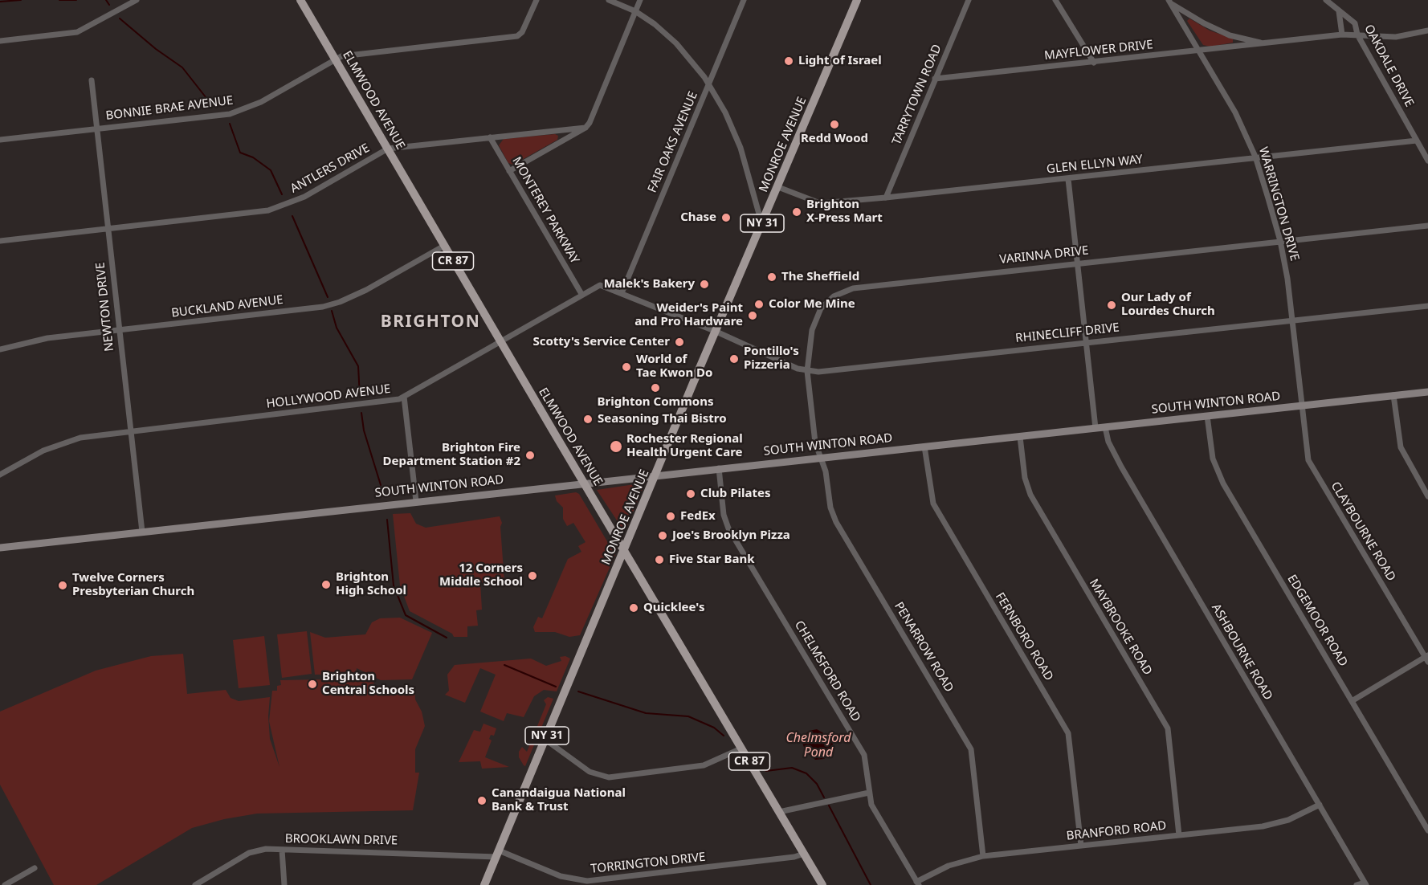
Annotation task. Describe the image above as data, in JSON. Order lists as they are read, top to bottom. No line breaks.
{"streets":{"main road":["ELMWOOD AVENUE","MONROE AVENUE","NY 31","CR 87","SOUTH WINTON ROAD"],"street":["MAYFLOWER DRIVE","OAKDALE DRIVE","TARRYTOWN ROAD","BONNIE BRAE AVENUE","FAIR OAKS AVENUE","GLEN ELLYN WAY","ANTLERS DRIVE","WARRINGTON DRIVE","MONTEREY PARKWAY","VARINNA DRIVE","NEWTON DRIVE","BUCKLAND AVENUE","RHINECLIFF DRIVE","HOLLYWOOD AVENUE","CLAYBOURNE ROAD","EDGEMOOR ROAD","MAYBROOKE ROAD","FERNBORO ROAD","PENARROW ROAD","ASHBOURNE ROAD","CHELMSFORD ROAD","BRANFORD ROAD","BROOKLAWN DRIVE","TORRINGTON DRIVE"]},"crossings":[["MAYFLOWER DRIVE","OAKDALE DRIVE"],["MAYFLOWER DRIVE","TARRYTOWN ROAD"],["MAYFLOWER DRIVE","WARRINGTON DRIVE"],["OAKDALE DRIVE","GLEN ELLYN WAY"],["TARRYTOWN ROAD","GLEN ELLYN WAY"],["ELMWOOD AVENUE","BONNIE BRAE AVENUE"],["ELMWOOD AVENUE","MONROE AVENUE"],["ELMWOOD AVENUE","ANTLERS DRIVE"],["ELMWOOD AVENUE","BUCKLAND AVENUE"],["ELMWOOD AVENUE","HOLLYWOOD AVENUE"],["ELMWOOD AVENUE","SOUTH WINTON ROAD"],["ELMWOOD AVENUE","TORRINGTON DRIVE"],["BONNIE BRAE AVENUE","NEWTON DRIVE"],["FAIR OAKS AVENUE","HOLLYWOOD AVENUE"],["MONROE AVENUE","GLEN ELLYN WAY"],["MONROE AVENUE","RHINECLIFF DRIVE"],["MONROE AVENUE","HOLLYWOOD AVENUE"],["MONROE AVENUE","SOUTH WINTON ROAD"],["MONROE AVENUE","BROOKLAWN DRIVE"],["MONROE AVENUE","TORRINGTON DRIVE"],["GLEN ELLYN WAY","WARRINGTON DRIVE"],["ANTLERS DRIVE","MONTEREY PARKWAY"],["ANTLERS DRIVE","NEWTON DRIVE"],["WARRINGTON DRIVE","VARINNA DRIVE"],["WARRINGTON DRIVE","RHINECLIFF DRIVE"],["WARRINGTON DRIVE","SOUTH WINTON ROAD"],["WARRINGTON DRIVE","CLAYBOURNE ROAD"],["MONTEREY PARKWAY","HOLLYWOOD AVENUE"],["VARINNA DRIVE","RHINECLIFF DRIVE"],["VARINNA DRIVE","SOUTH WINTON ROAD"],["VARINNA DRIVE","PENARROW ROAD"],["NEWTON DRIVE","BUCKLAND AVENUE"],["NEWTON DRIVE","HOLLYWOOD AVENUE"],["NEWTON DRIVE","SOUTH WINTON ROAD"],["RHINECLIFF DRIVE","HOLLYWOOD AVENUE"],["SOUTH WINTON ROAD","CLAYBOURNE ROAD"],["SOUTH WINTON ROAD","EDGEMOOR ROAD"],["SOUTH WINTON ROAD","MAYBROOKE ROAD"],["SOUTH WINTON ROAD","FERNBORO ROAD"],["SOUTH WINTON ROAD","PENARROW ROAD"],["SOUTH WINTON ROAD","ASHBOURNE ROAD"],["SOUTH WINTON ROAD","CHELMSFORD ROAD"],["MAYBROOKE ROAD","BRANFORD ROAD"],["FERNBORO ROAD","BRANFORD ROAD"],["PENARROW ROAD","BRANFORD ROAD"],["ASHBOURNE ROAD","BRANFORD ROAD"],["CHELMSFORD ROAD","BRANFORD ROAD"],["BROOKLAWN DRIVE","TORRINGTON DRIVE"]],"districts":["BRIGHTON"],"water":["Chelmsford Pond"],"places":["Light of Israel","Redd Wood","Brighton X-Press Mart","Chase","The Sheffield","Malek's Bakery","Color Me Mine","Our Lady of Lourdes Church","Weider's Paint and Pro Hardware","Scotty's Service Center","Pontillo's Pizzeria","World of Tae Kwon Do","Brighton Commons","Seasoning Thai Bistro","Rochester Regional Health Urgent Care","Brighton Fire Department Station #2","Club Pilates","FedEx","Joe's Brooklyn Pizza","Five Star Bank","12 Corners Middle School","Brighton High School","Twelve Corners Presbyterian Church","Quicklee's","Brighton Central Schools","Canandaigua National Bank & Trust"]}
